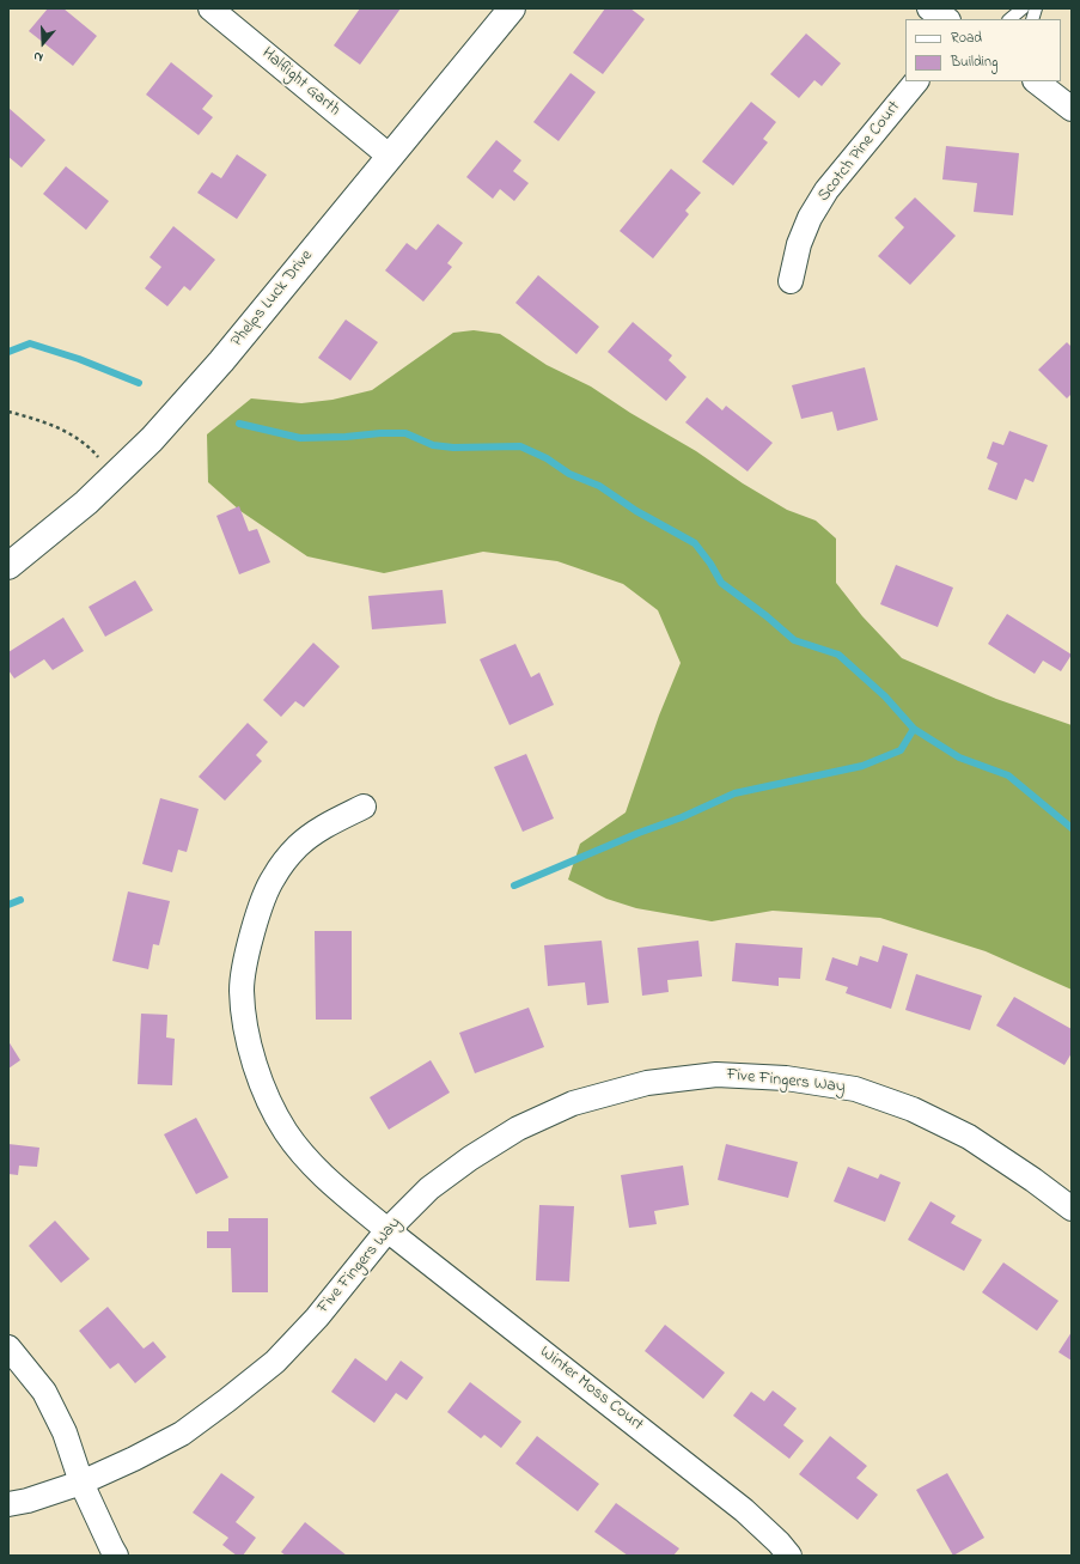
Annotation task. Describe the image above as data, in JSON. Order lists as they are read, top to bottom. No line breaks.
{"streets":{"street":["Halflight Garth","Scotch Pine Court","Phelps Luck Drive","Five Fingers Way","Winter Moss Court"]},"crossings":[["Halflight Garth","Phelps Luck Drive"],["Five Fingers Way","Winter Moss Court"]],"legend":["Road","Building"],"north":"bottom"}
